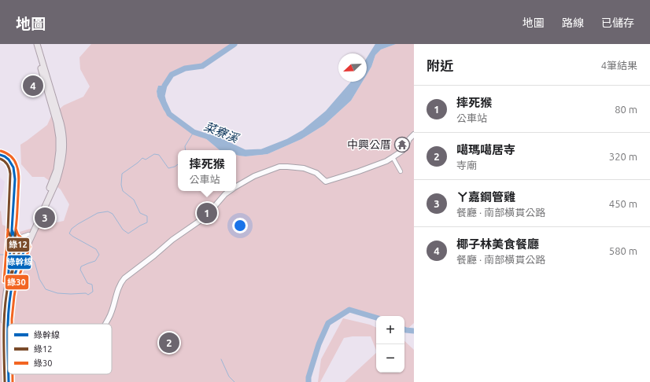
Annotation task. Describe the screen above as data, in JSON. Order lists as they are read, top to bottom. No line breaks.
{"water":["菜竂溪"],"places":{"temple":["中興公厝"]},"lines":["transit line 綠30","transit line 綠幹線","transit line 綠12"],"legend":["綠幹線","綠12","綠30"],"north":"bottom left","page":{"header":"地圖","nav":["地圖","路線","已儲存"],"heading":["附近","4筆結果"],"pins":["4","1","3","2"],"list":[{"mark":"1","name":"摔死猴","note":"公車站","value":"80 m"},{"mark":"2","name":"噶瑪噶居寺","note":"寺廟","value":"320 m"},{"mark":"3","name":"ㄚ嘉鋼管雞","note":"餐廳 · 南部橫貫公路","value":"450 m"},{"mark":"4","name":"椰子林美食餐廳","note":"餐廳 · 南部橫貫公路","value":"580 m"}],"popup":["摔死猴","公車站"],"map_buttons":["+","−"]}}
